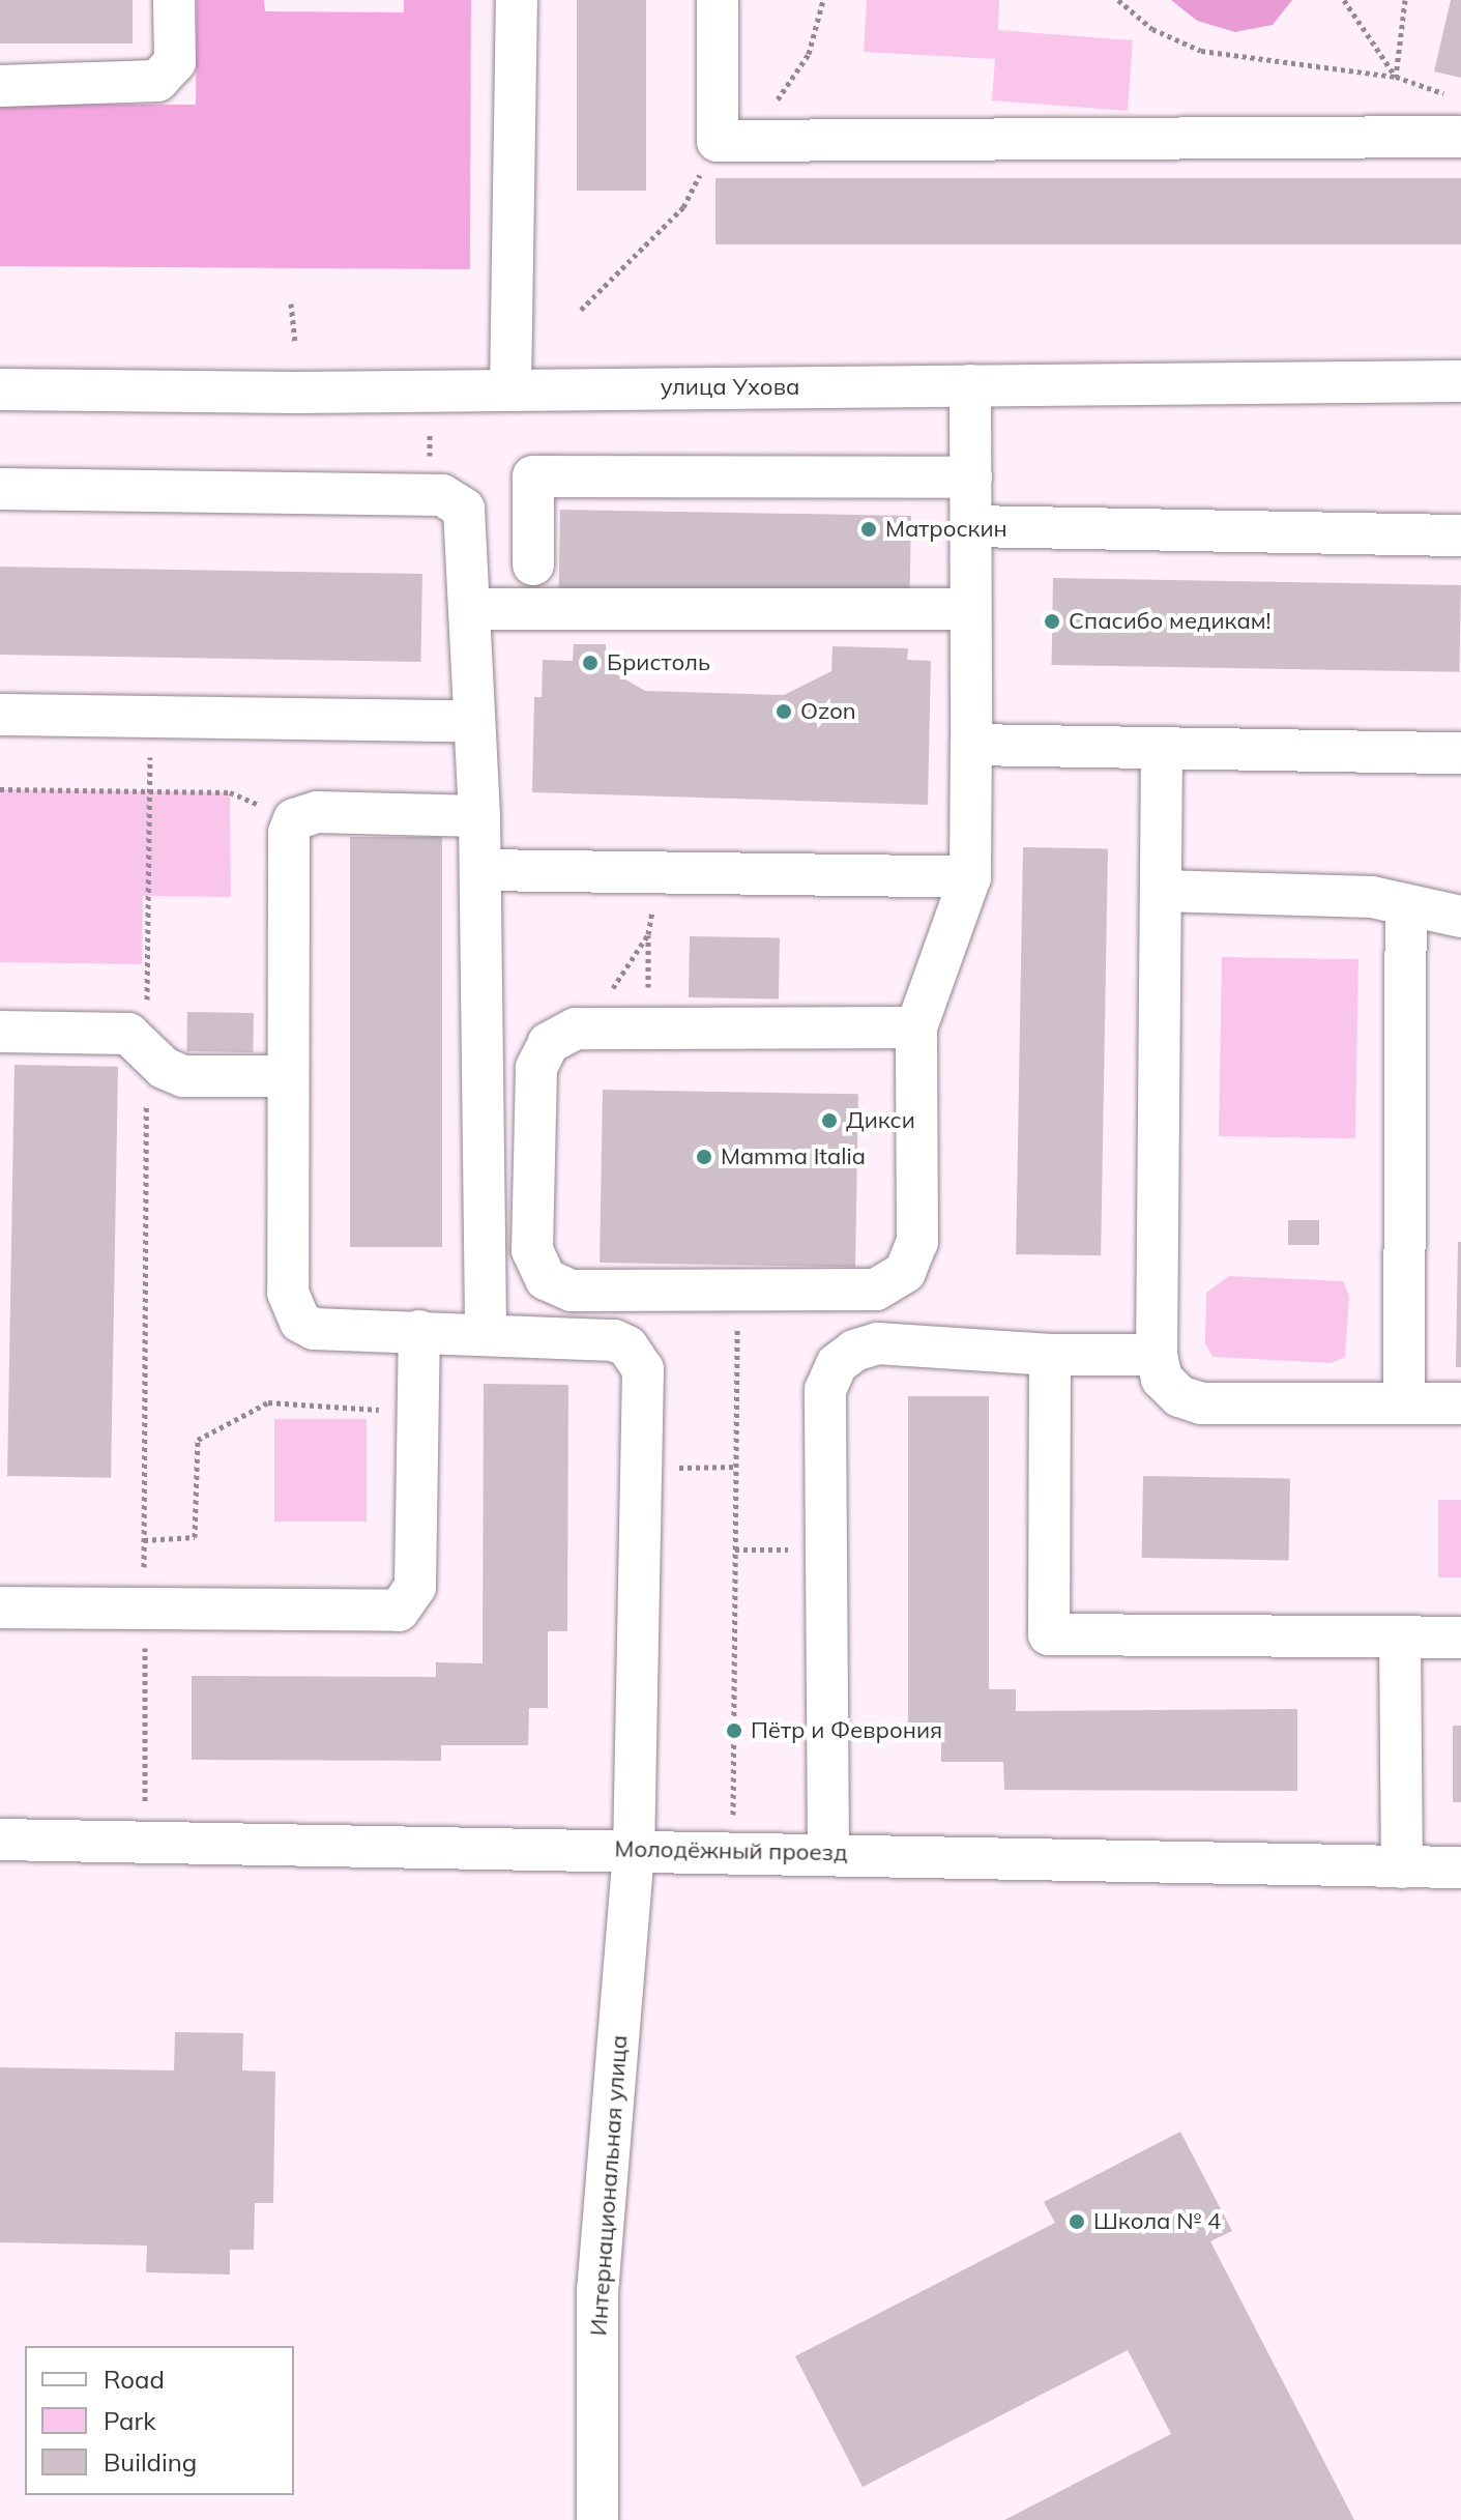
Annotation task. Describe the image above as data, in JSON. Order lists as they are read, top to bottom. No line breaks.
{"streets":{"street":["улица Ухова","Молодёжный проезд","Интернациональная улица"]},"crossings":[["Молодёжный проезд","Интернациональная улица"]],"places":["Матроскин","Спасибо медикам!","Бристоль","Ozon","Дикси","Mamma Italia","Пётр и Феврония","Школа № 4"],"legend":["Road","Park","Building"]}
